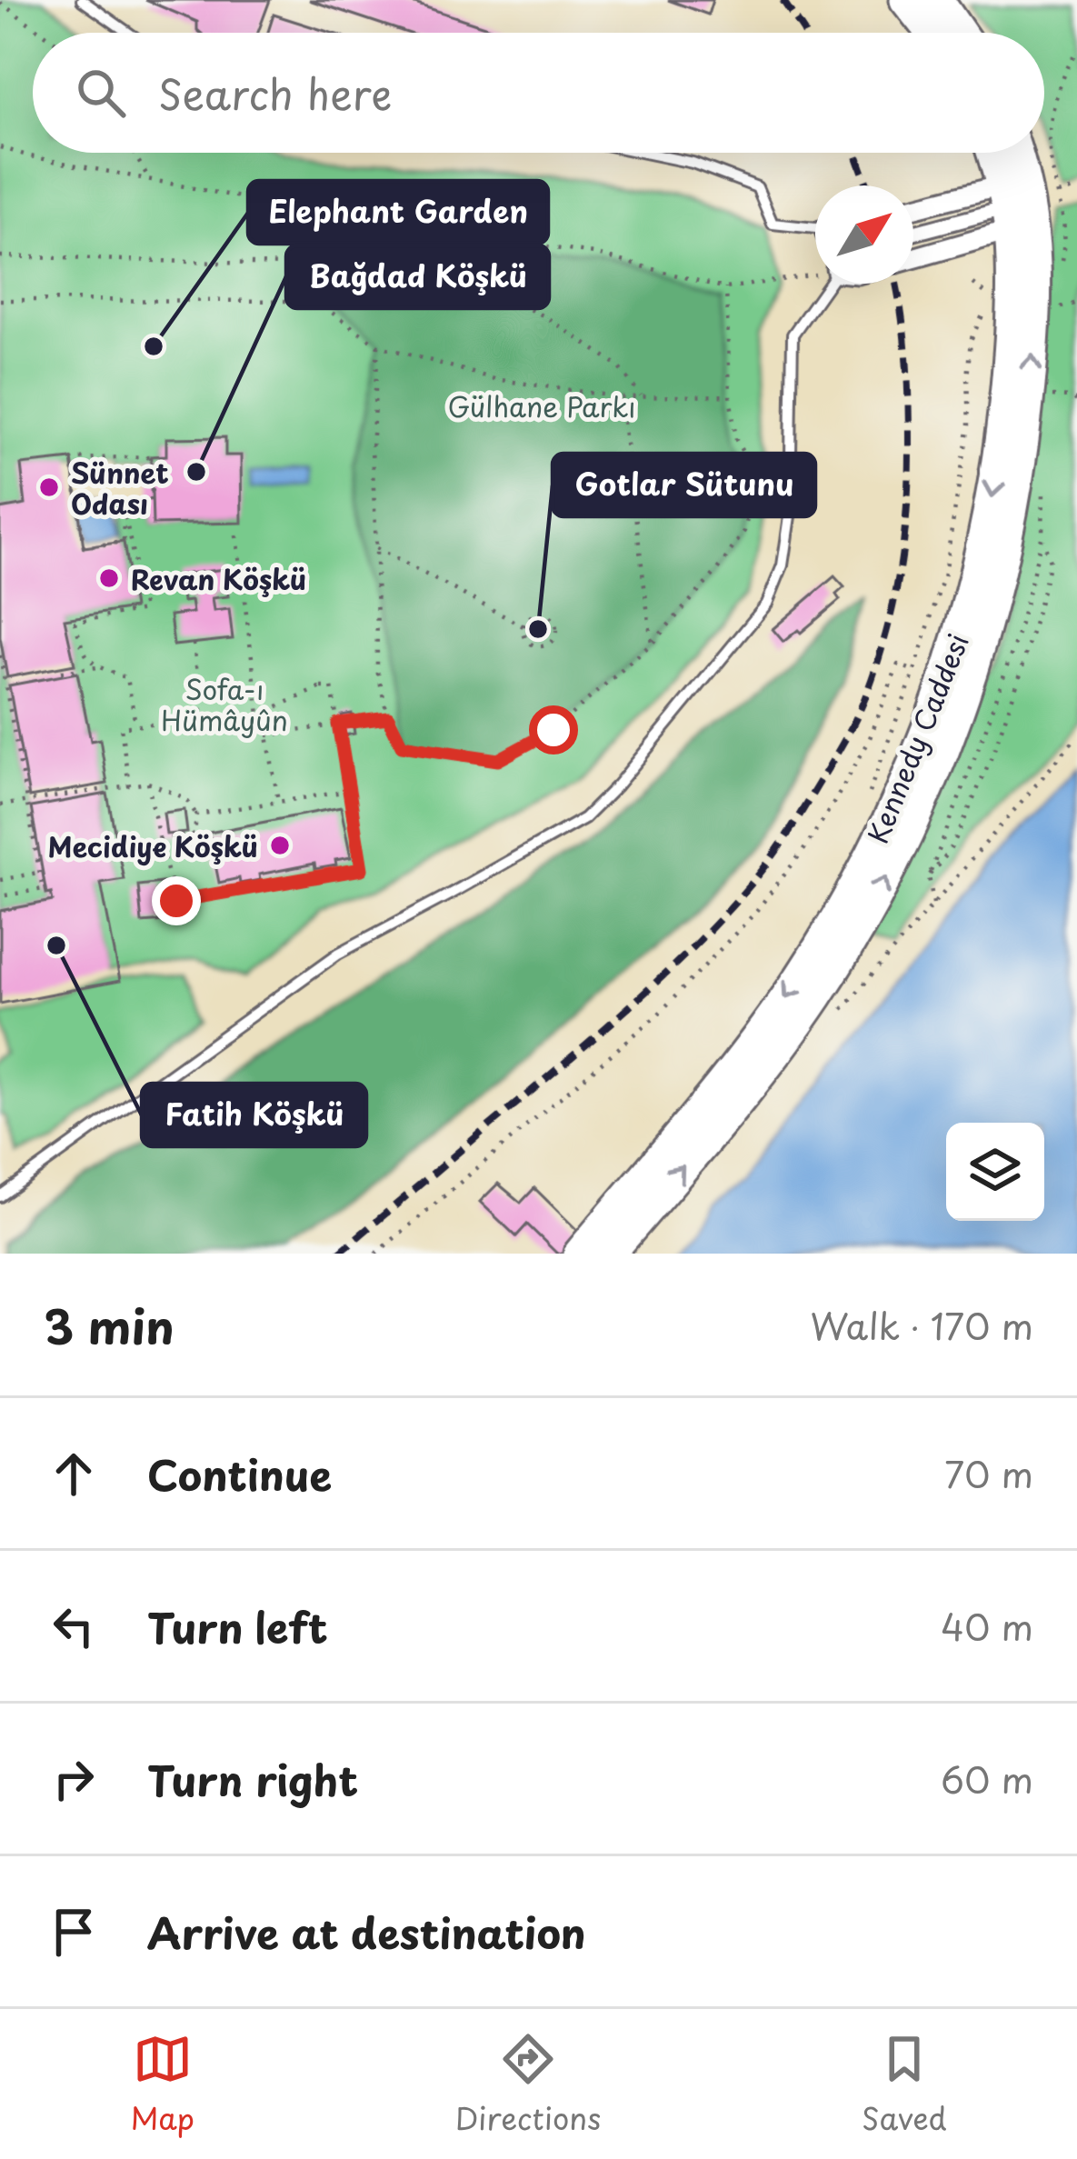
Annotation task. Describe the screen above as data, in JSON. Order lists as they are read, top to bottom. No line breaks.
{"streets":{"main road":["Kennedy Caddesi"]},"parks":["Gülhane Parkı","Sofa-ı Hümâyûn"],"places":["Elephant Garden","Bağdad Köşkü","Sünnet Odası","Revan Köşkü","Gotlar Sütunu","Mecidiye Köşkü","Fatih Köşkü"],"north":"top right","page":{"search":"Search here","heading":["3 min","Walk · 170 m"],"list":[["Continue","70 m"],["Turn left","40 m"],["Turn right","60 m"],"Arrive at destination"],"nav":["Map","Directions","Saved"]}}
